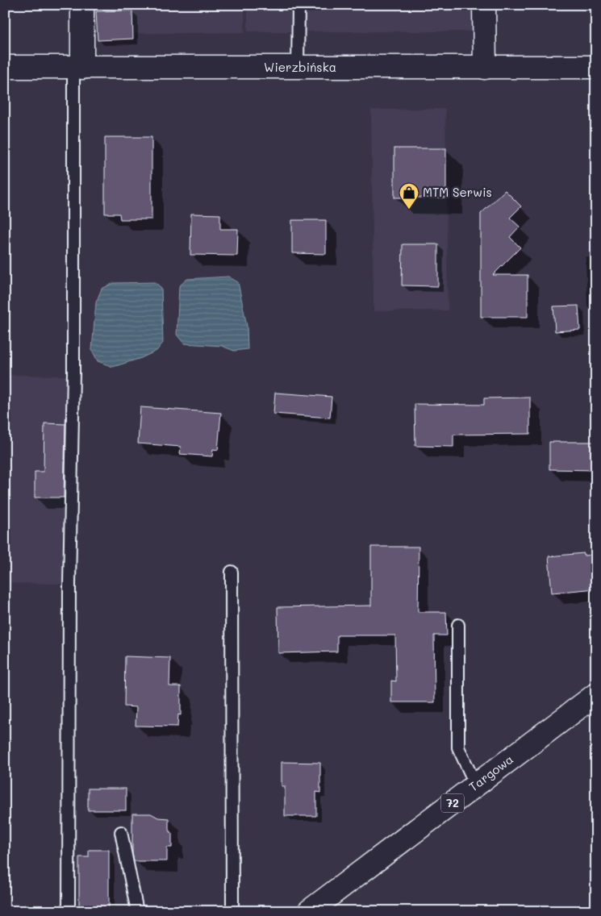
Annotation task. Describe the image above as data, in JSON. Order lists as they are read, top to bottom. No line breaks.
{"streets":{"street":["Wierzbińska","Targowa","72"]},"places":{"shop":["MTM Serwis"]}}
